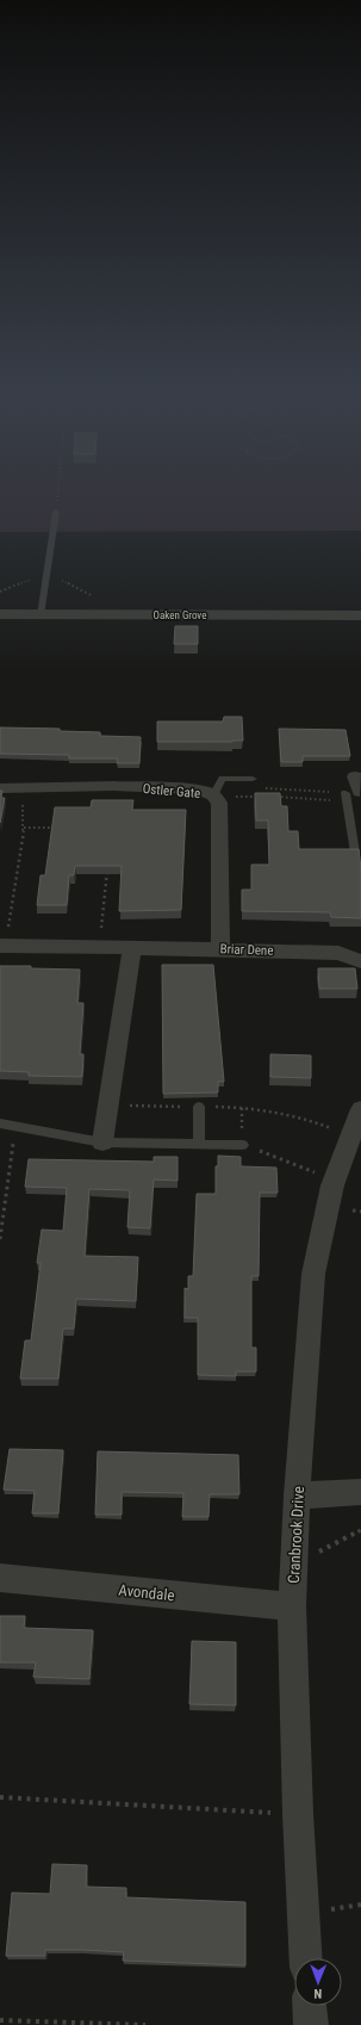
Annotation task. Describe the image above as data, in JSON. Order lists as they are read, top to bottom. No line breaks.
{"streets":{"street":["Oaken Grove","Ostler Gate","Briar Dene","Cranbrook Drive","Avondale"]},"crossings":[["Ostler Gate","Briar Dene"],["Cranbrook Drive","Avondale"]],"north":"bottom"}
